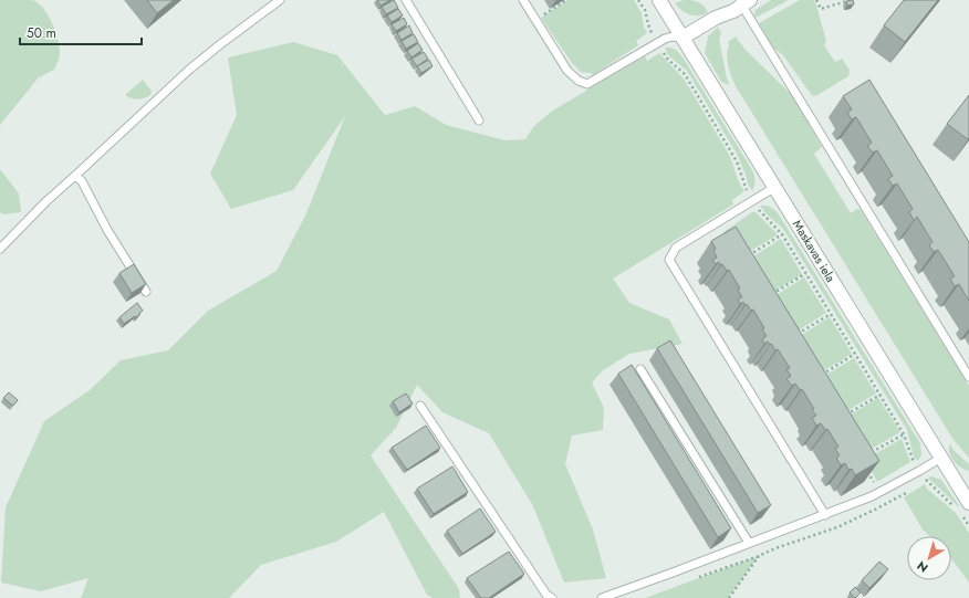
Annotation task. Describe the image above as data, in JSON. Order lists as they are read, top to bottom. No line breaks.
{"streets":{"street":["Maskavas iela"]},"scale_bar":"50 m","north":"bottom left"}
